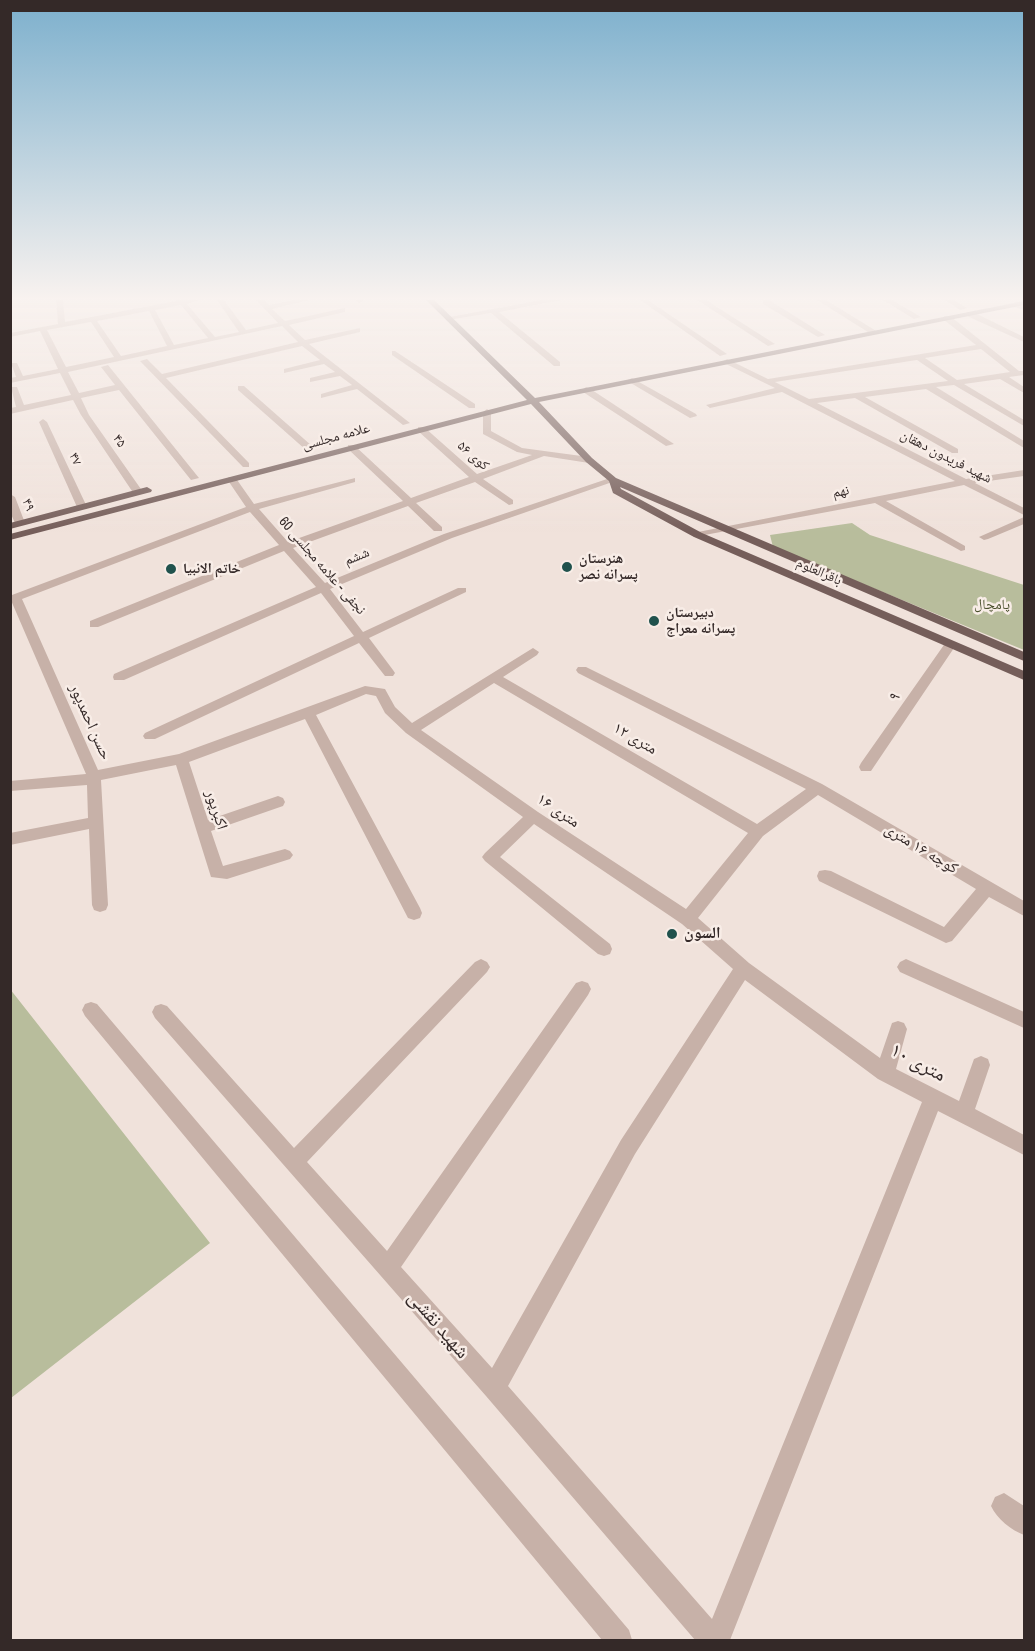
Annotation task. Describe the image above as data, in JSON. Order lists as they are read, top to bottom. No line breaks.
{"streets":{"main road":["علامه مجلسی","باقرالعلوم"],"street":["۴۵","کوی ۵۶","شهید فریدون دهقان","۴۷","نهم","۴۹","ششم","نجفی - علامه مجلسی 60","۹","حسن احمدپور","۱۲ متری","اکبرپور","۱۶ متری","کوچه ۱۶ متری","۱۰ متری","شهید نقشی"]},"crossings":[["علامه مجلسی","کوی ۵۶"],["علامه مجلسی","نجفی - علامه مجلسی 60"],["علامه مجلسی","باقرالعلوم"],["شهید فریدون دهقان","نهم"],["نهم","باقرالعلوم"],["ششم","نجفی - علامه مجلسی 60"],["ششم","باقرالعلوم"],["نجفی - علامه مجلسی 60","حسن احمدپور"],["باقرالعلوم","۹"],["حسن احمدپور","۱۶ متری"],["اکبرپور","۱۶ متری"],["۱۶ متری","۱۰ متری"]],"parks":["پامچال"],"places":["هنرستان پسرانه نصر","خاتم الانبیا","دبیرستان پسرانه معراج","السون"]}
